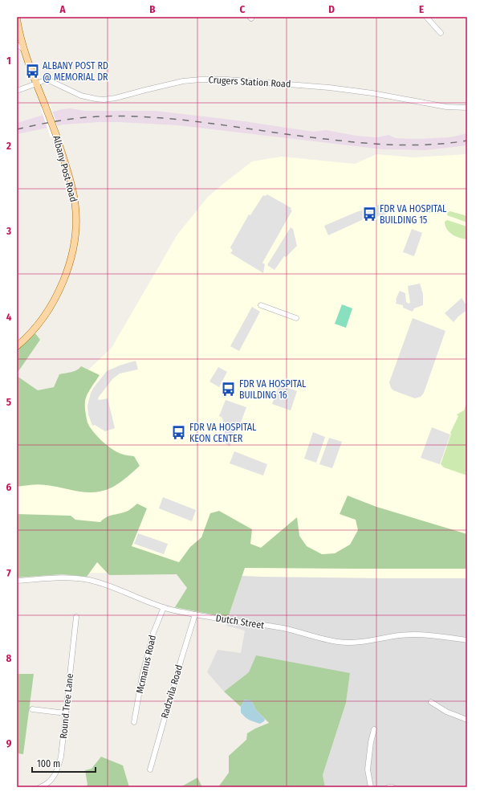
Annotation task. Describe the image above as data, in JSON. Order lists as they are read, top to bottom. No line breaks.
{"streets":{"main road":["Albany Post Road"],"street":["Crugers Station Road","Dutch Street","Mcmanus Road","Radzvila Road","Round Tree Lane"]},"crossings":[["Crugers Station Road","Albany Post Road"],["Dutch Street","Mcmanus Road"],["Dutch Street","Radzvila Road"]],"places":{"bus stop":["ALBANY POST RD @ MEMORIAL DR","FDR VA HOSPITAL BUILDING 15","FDR VA HOSPITAL BUILDING 16","FDR VA HOSPITAL KEON CENTER"]},"scale_bar":"100 m","grid":{"columns":["A","B","C","D","E"],"rows":["1","2","3","4","5","6","7","8","9"]}}
